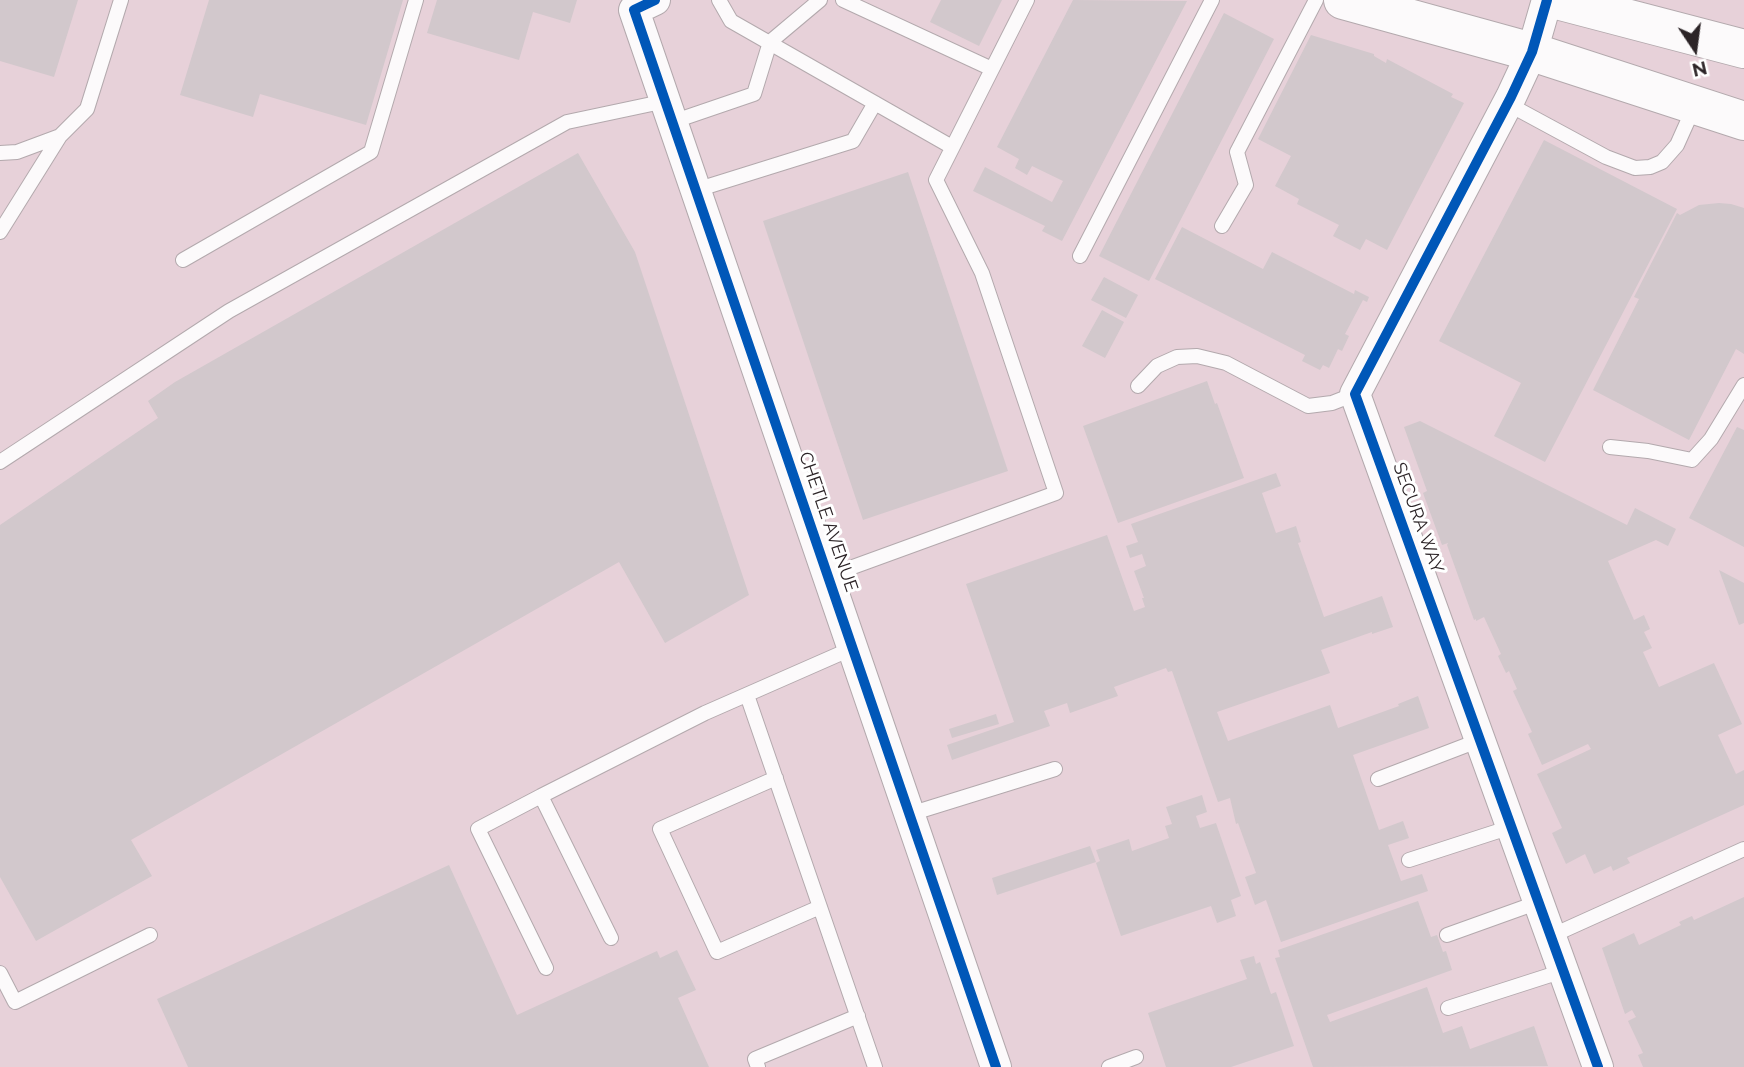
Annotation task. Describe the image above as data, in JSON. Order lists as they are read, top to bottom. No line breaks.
{"streets":{"street":["SECURA WAY","CHETLE AVENUE"]},"north":"bottom"}
